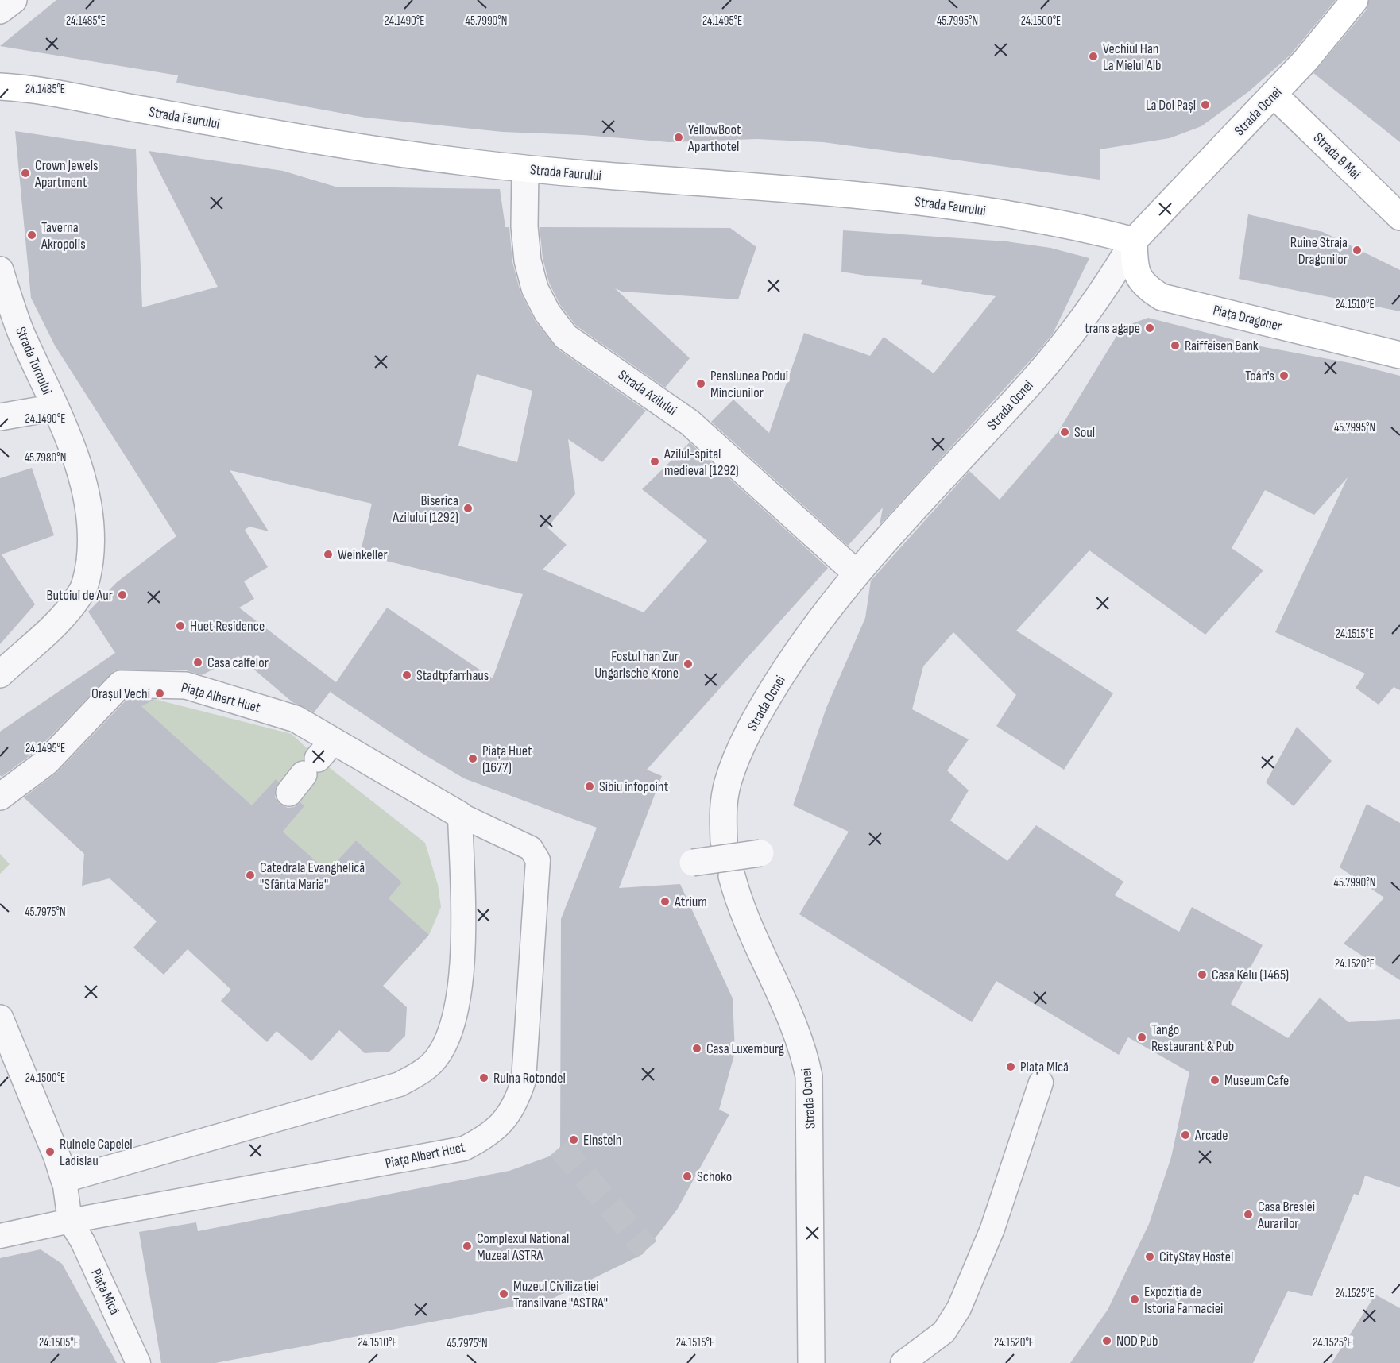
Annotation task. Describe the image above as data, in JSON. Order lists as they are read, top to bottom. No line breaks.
{"streets":{"street":["Strada Ocnei","Strada Faurului","Strada 9 Mai","Piața Dragoner","Strada Turnului","Strada Azilului","Piața Albert Huet"],"lane":["Piața Mică"]},"crossings":[["Strada Ocnei","Strada Faurului"],["Strada Ocnei","Strada 9 Mai"],["Strada Ocnei","Piața Dragoner"],["Strada Ocnei","Strada Azilului"],["Strada Faurului","Piața Dragoner"],["Strada Faurului","Strada Azilului"],["Piața Albert Huet","Piața Mică"]],"places":["Vechiul Han La Mielul Alb","La Doi Pași","YellowBoot Aparthotel","Crown Jewels Apartment","Taverna Akropolis","Ruine Straja Dragonilor","trans agape","Raiffeisen Bank","Toán's","Pensiunea Podul Minciunilor","Soul","Azilul-spital medieval (1292)","Biserica Azilului (1292)","Weinkeller","Butoiul de Aur","Huet Residence","Casa calfelor","Fostul han Zur Ungarische Krone","Stadtpfarrhaus","Orașul Vechi","Piața Huet (1677)","Sibiu infopoint","Catedrala Evanghelică \"Sfânta Maria\"","Atrium","Casa Kelu (1465)","Tango Restaurant & Pub","Casa Luxemburg","Piața Mică","Ruina Rotondei","Museum Cafe","Arcade","Einstein","Ruinele Capelei Ladislau","Schoko","Casa Breslei Aurarilor","Complexul National Muzeal ASTRA","CityStay Hostel","Muzeul Civilizației Transilvane \"ASTRA\"","Expoziția de Istoria Farmaciei","NOD Pub"],"coordinates":["45.7990°N","45.7995°N","24.1485°E","24.1490°E","24.1495°E","24.1500°E","24.1510°E","45.7980°N","24.1515°E","45.7975°N","24.1520°E","24.1525°E","24.1505°E"]}
